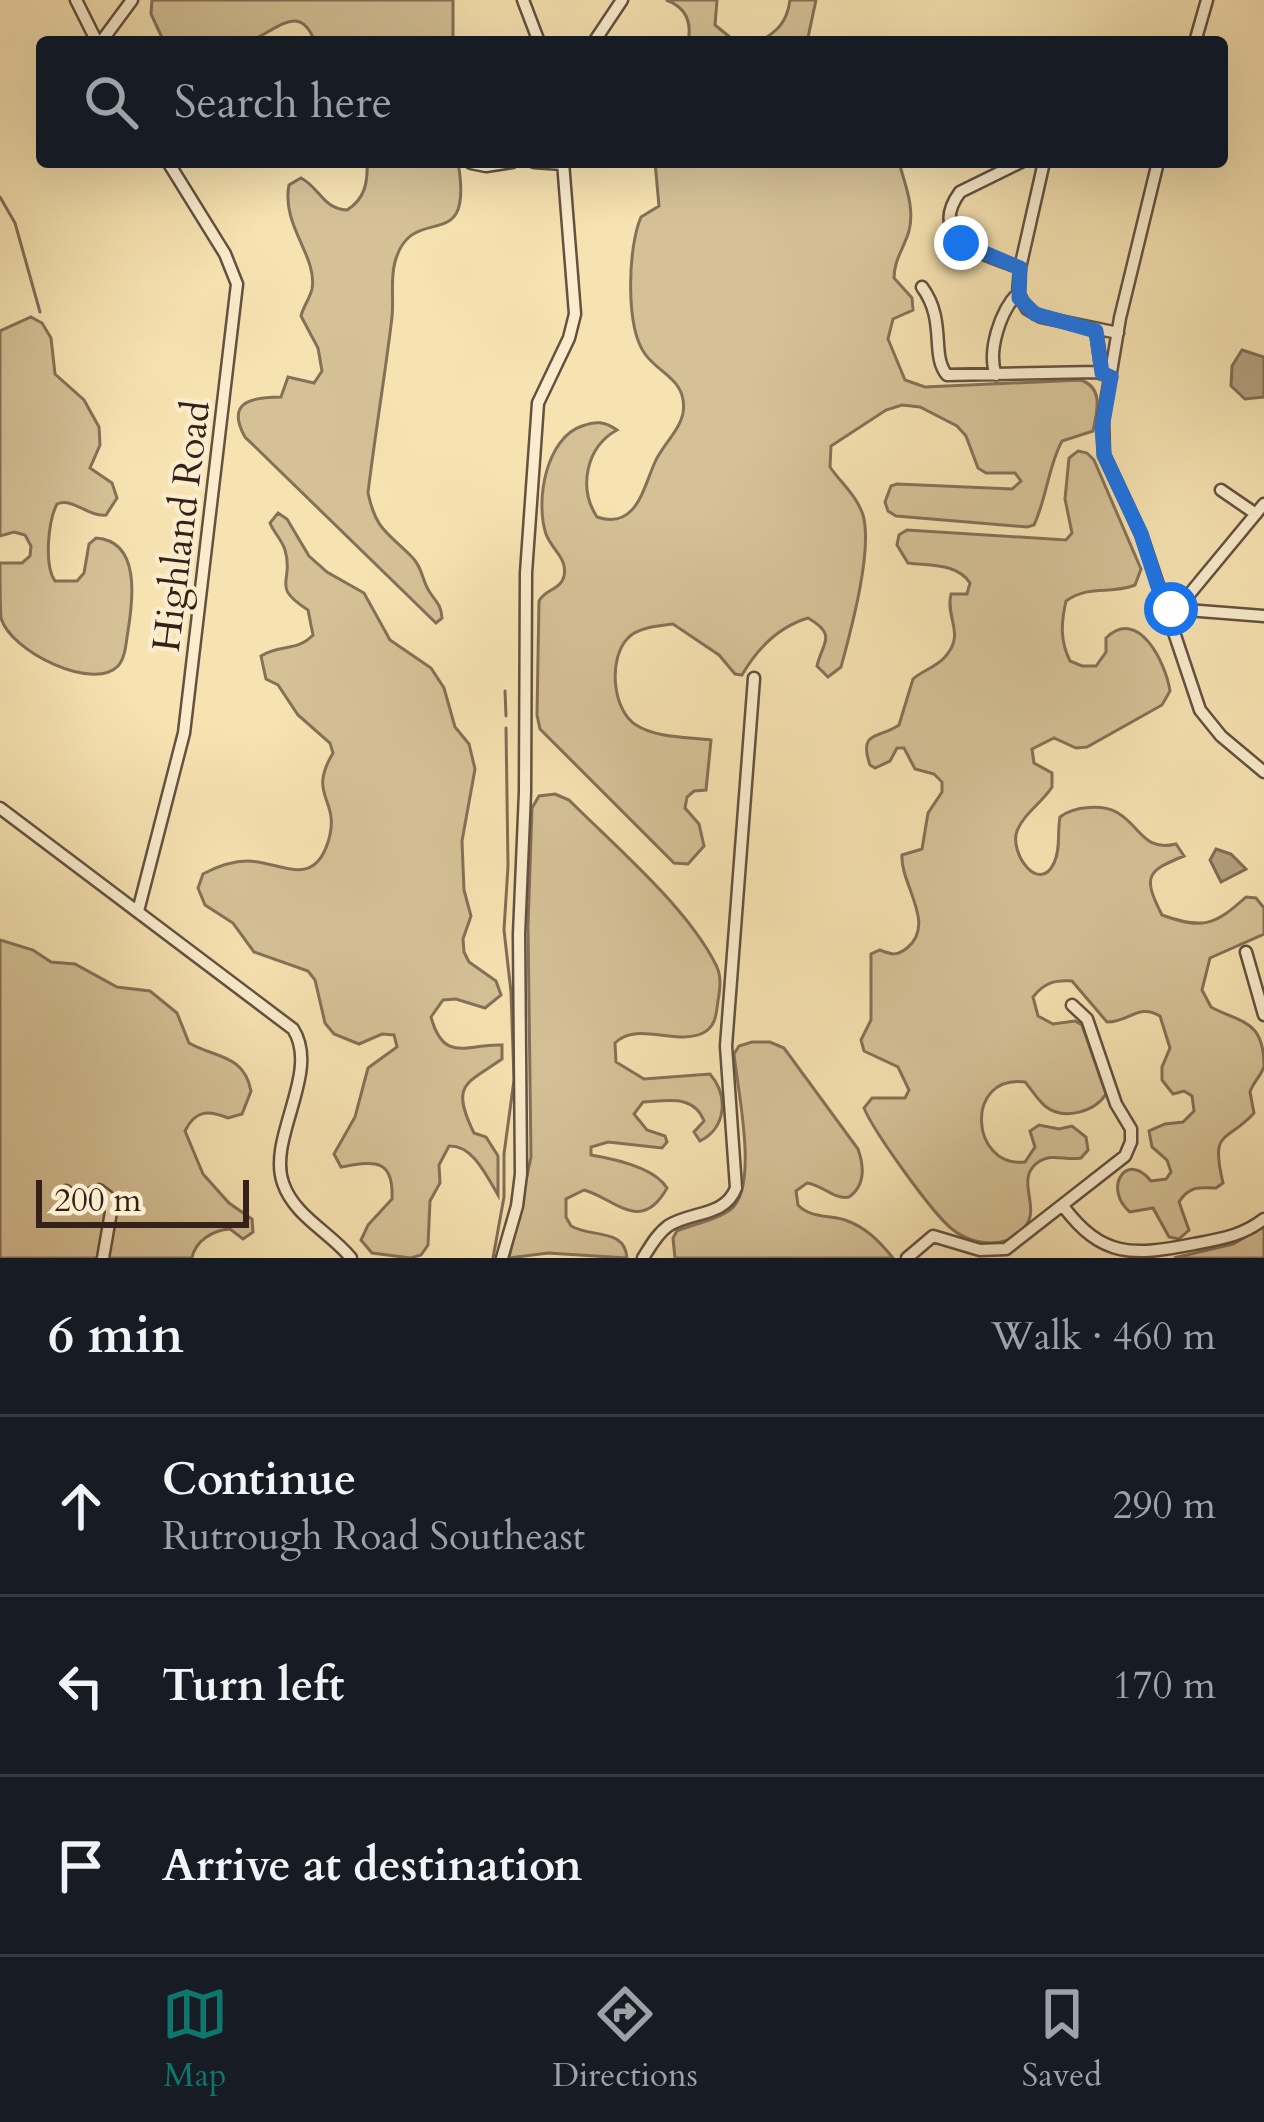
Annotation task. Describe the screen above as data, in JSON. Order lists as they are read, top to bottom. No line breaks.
{"streets":{"street":["Highland Road"]},"scale_bar":"200 m","page":{"search":"Search here","scale":"200 m","heading":["6 min","Walk · 460 m"],"list":[["Continue","Rutrough Road Southeast","290 m"],["Turn left","170 m"],"Arrive at destination"],"nav":["Map","Directions","Saved"]}}
